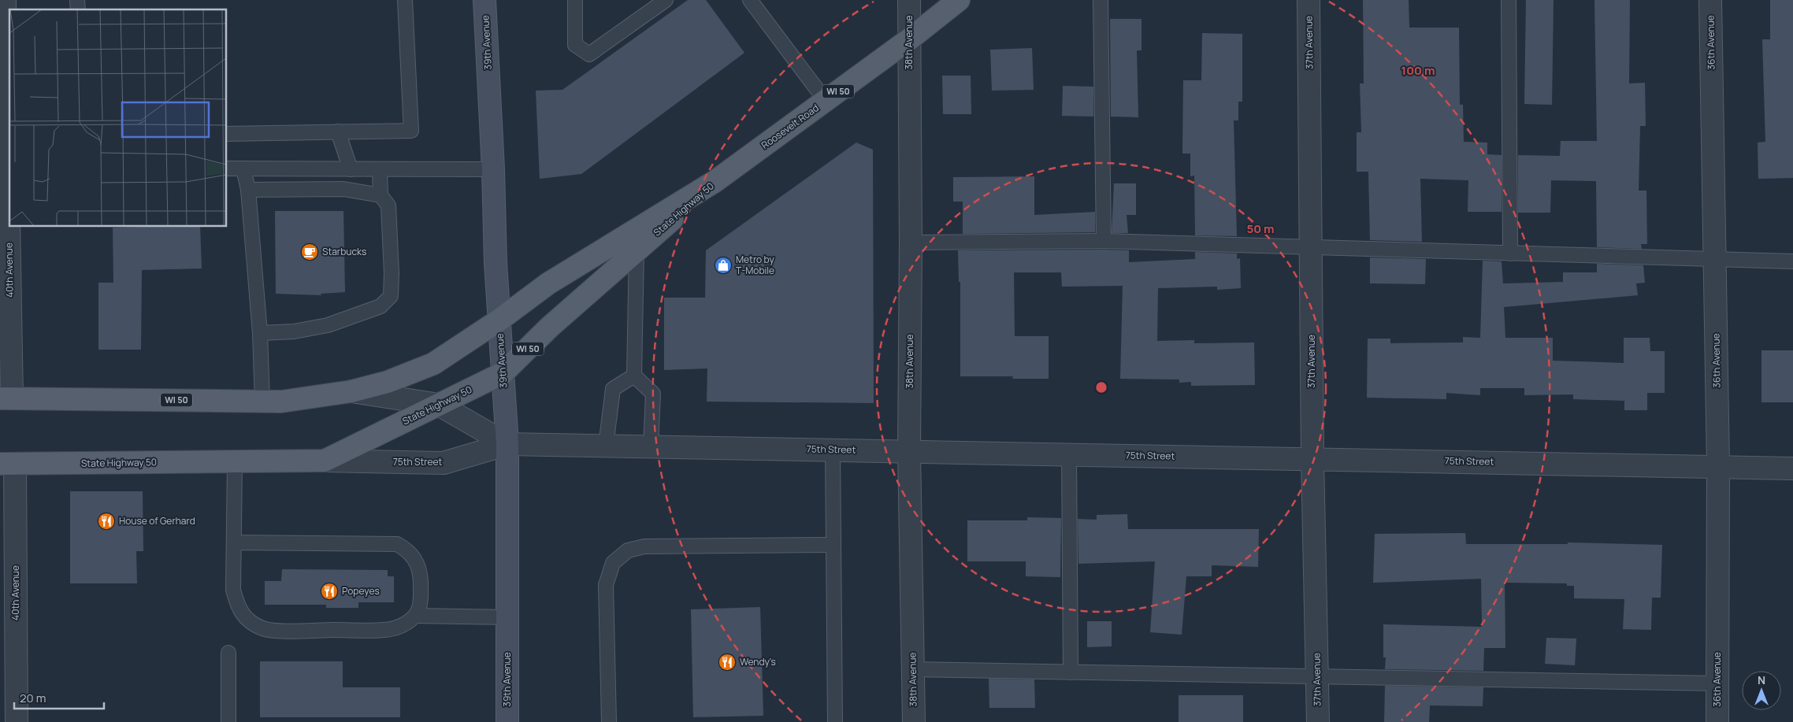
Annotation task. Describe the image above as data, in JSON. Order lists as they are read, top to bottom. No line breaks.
{"streets":{"main road":["39th Avenue","WI 50","Roosevelt Road","State Highway 50"],"street":["38th Avenue","37th Avenue","36th Avenue","40th Avenue","75th Street"]},"crossings":[["39th Avenue","State Highway 50"],["39th Avenue","75th Street"],["38th Avenue","Roosevelt Road"],["38th Avenue","75th Street"],["37th Avenue","75th Street"],["36th Avenue","75th Street"],["Roosevelt Road","State Highway 50"],["State Highway 50","40th Avenue"],["State Highway 50","75th Street"]],"places":{"cafe":["Starbucks"],"shop":["Metro by T-Mobile"],"restaurant":["House of Gerhard","Popeyes","Wendy's"]},"scale_bar":"20 m","north":"top","rings":["100 m","50 m"]}
